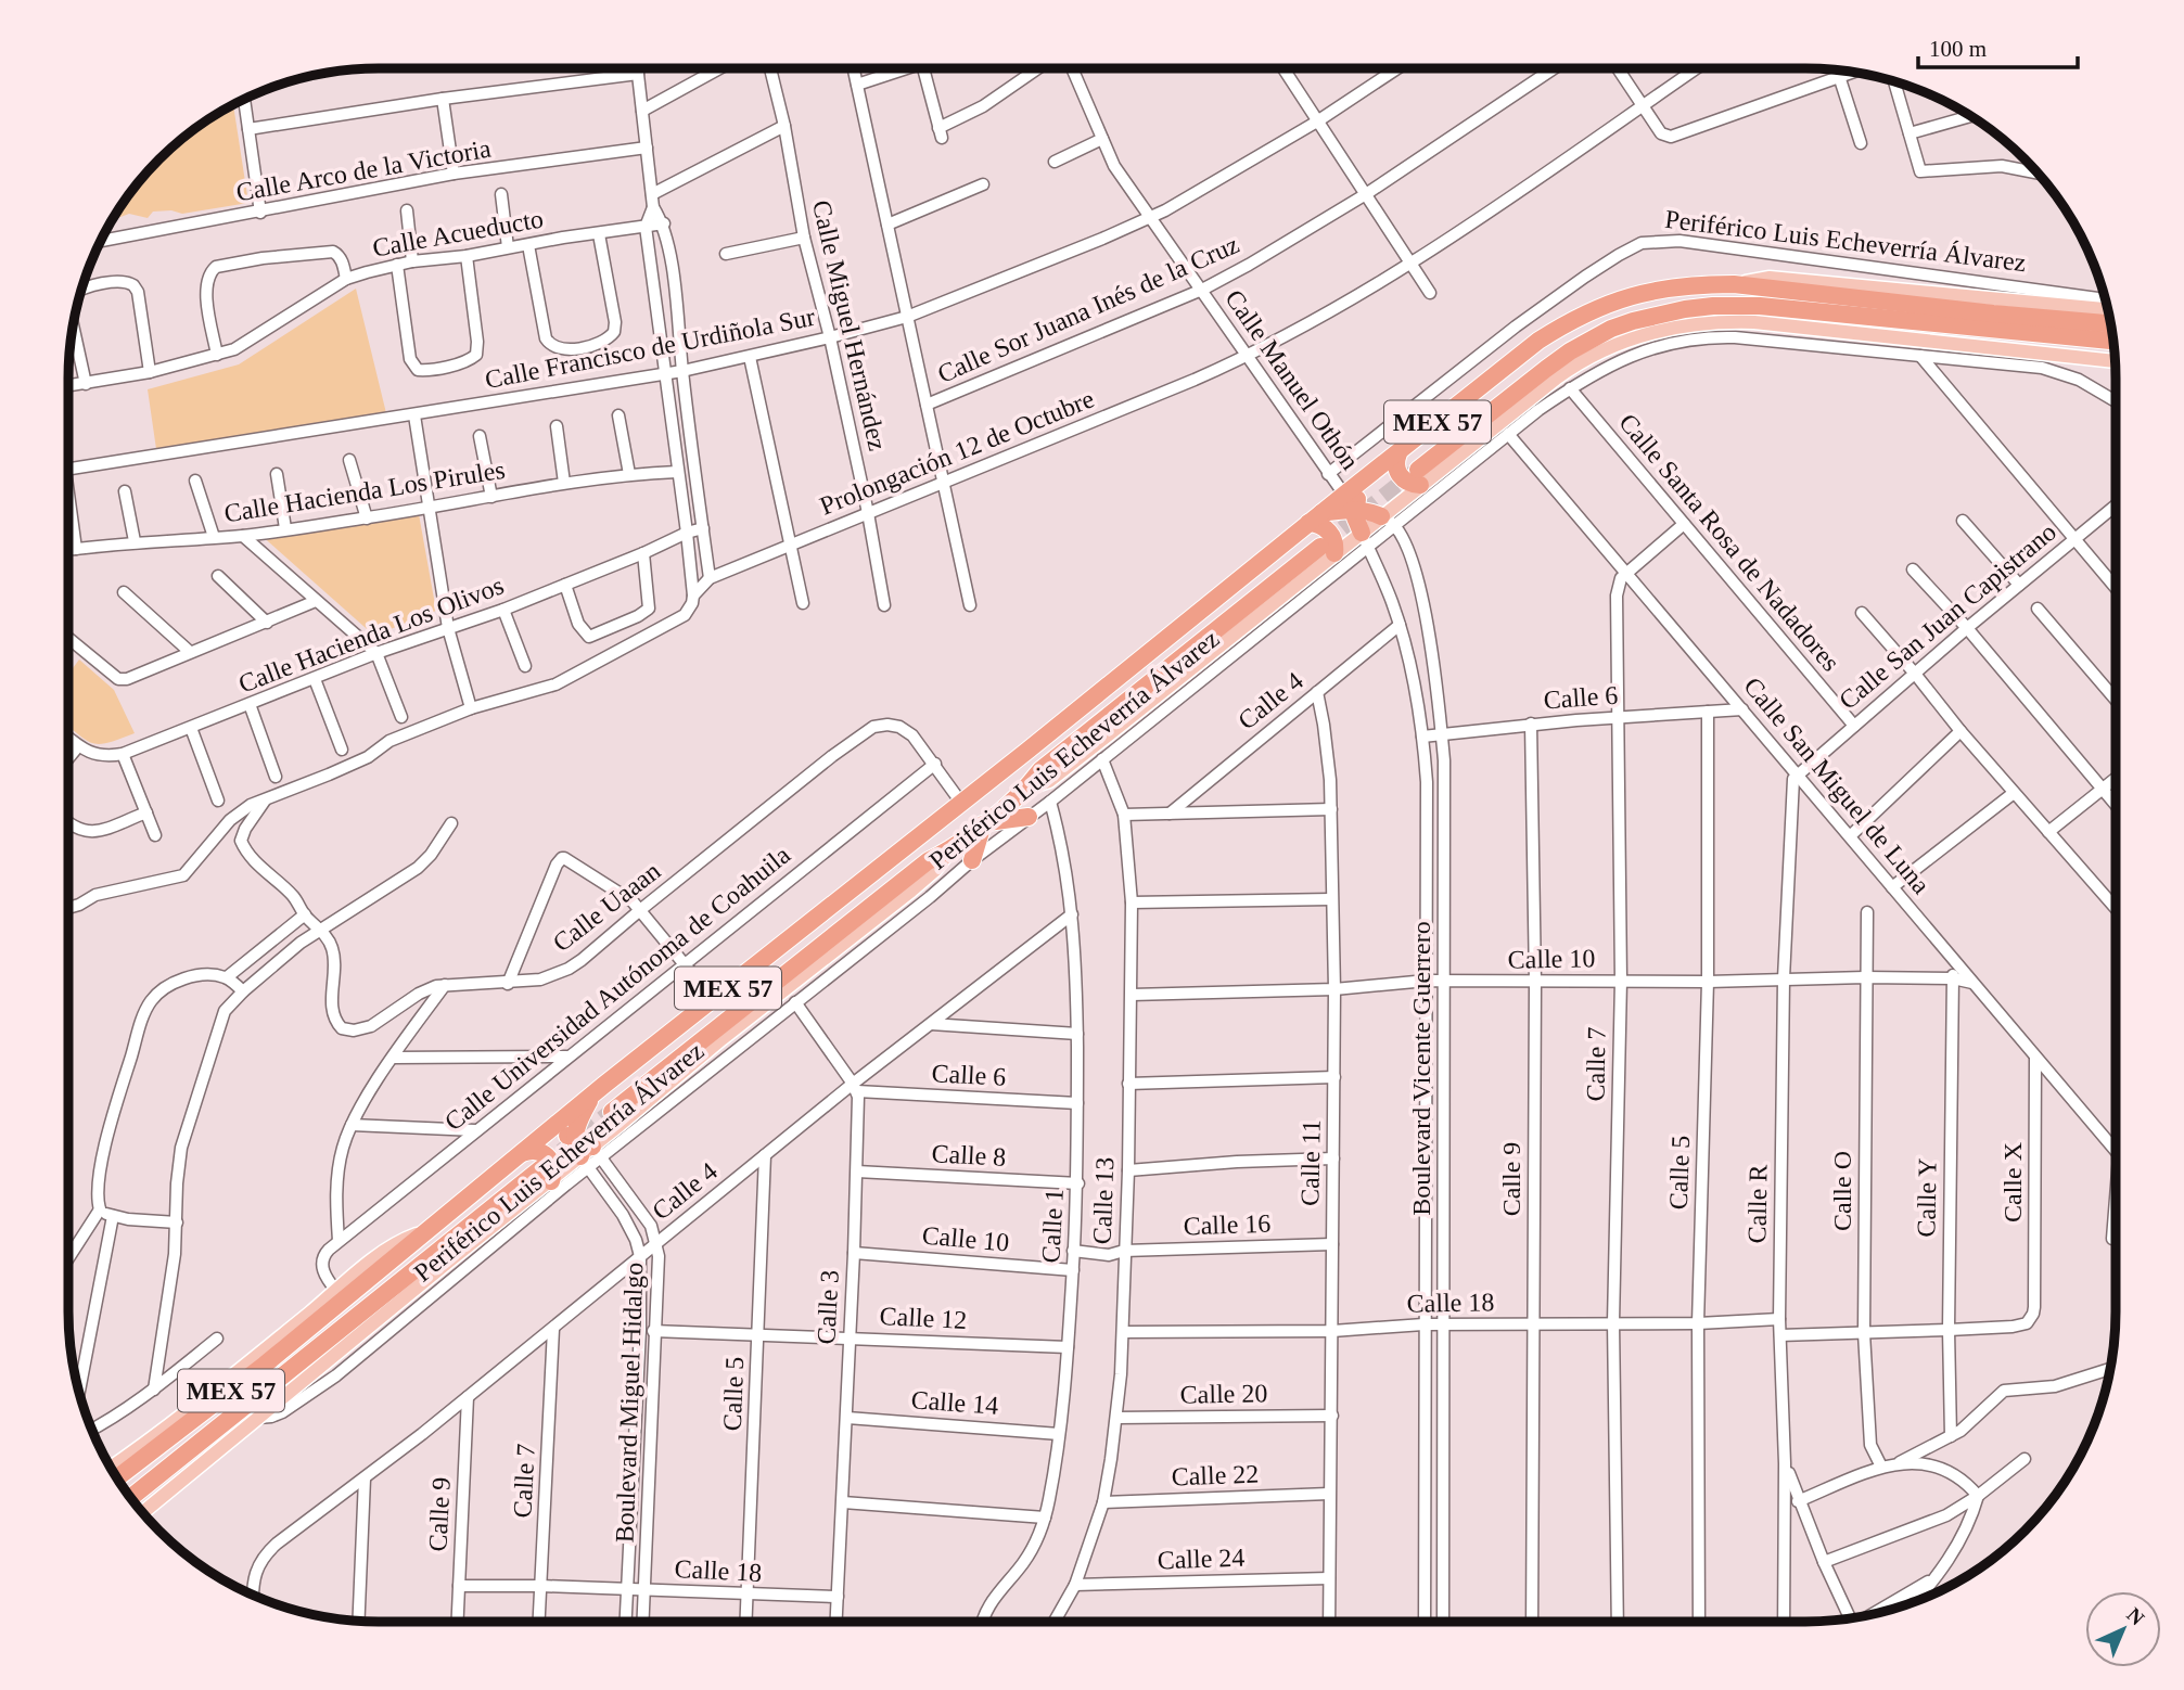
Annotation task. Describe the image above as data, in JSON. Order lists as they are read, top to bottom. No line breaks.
{"streets":{"highway":["Periférico Luis Echeverría Álvarez","MEX 57"],"street":["Calle Arco de la Victoria","Calle Acueducto","Calle Sor Juana Inés de la Cruz","Calle Miguel Hernández","Calle Francisco de Urdiñola Sur","Calle Manuel Othón","Prolongación 12 de Octubre","Calle Hacienda Los Pirules","Calle Santa Rosa de Nadadores","Calle San Juan Capistrano","Calle Hacienda Los Olivos","Calle 6","Calle 4","Calle San Miguel de Luna","Calle Uaaan","Calle 10","Calle Universidad Autónoma de Coahuila","Calle 7","Boulevard Vicente Guerrero","Calle 8","Calle 11","Calle 5","Calle 9","Calle X","Calle O","Calle Y","Calle 13","Calle R","Calle 16","Calle 1","Calle 18","Calle 3","Calle 12","Calle 20","Boulevard Miguel Hidalgo","Calle 14","Calle 22","Calle 24"]},"crossings":[["Periférico Luis Echeverría Álvarez","Calle Manuel Othón"],["Periférico Luis Echeverría Álvarez","MEX 57"],["Periférico Luis Echeverría Álvarez","Calle Santa Rosa de Nadadores"],["Periférico Luis Echeverría Álvarez","Calle San Miguel de Luna"],["Periférico Luis Echeverría Álvarez","Calle Uaaan"],["Periférico Luis Echeverría Álvarez","Calle Universidad Autónoma de Coahuila"],["Periférico Luis Echeverría Álvarez","Boulevard Vicente Guerrero"],["Periférico Luis Echeverría Álvarez","Calle 13"],["Periférico Luis Echeverría Álvarez","Calle 1"],["Periférico Luis Echeverría Álvarez","Boulevard Miguel Hidalgo"],["Calle Sor Juana Inés de la Cruz","Calle Manuel Othón"],["Calle Miguel Hernández","Calle Francisco de Urdiñola Sur"],["Calle Miguel Hernández","Prolongación 12 de Octubre"],["Calle Francisco de Urdiñola Sur","Calle Manuel Othón"],["Calle Manuel Othón","Prolongación 12 de Octubre"],["Prolongación 12 de Octubre","Calle Uaaan"],["Calle Santa Rosa de Nadadores","Calle San Juan Capistrano"],["Calle San Juan Capistrano","Calle San Miguel de Luna"],["Calle San Juan Capistrano","Calle R"],["Calle 6","Calle 4"],["Calle 6","Calle San Miguel de Luna"],["Calle 6","Calle 7"],["Calle 6","Boulevard Vicente Guerrero"],["Calle 6","Calle 5"],["Calle 6","Calle 9"],["Calle 6","Calle 1"],["Calle 6","Calle 3"],["Calle 4","Calle 7"],["Calle 4","Boulevard Vicente Guerrero"],["Calle 4","Calle 11"],["Calle 4","Calle 5"],["Calle 4","Calle 9"],["Calle 4","Calle 1"],["Calle 4","Calle 3"],["Calle 4","Boulevard Miguel Hidalgo"],["Calle San Miguel de Luna","Calle 10"],["Calle San Miguel de Luna","Calle 7"],["Calle San Miguel de Luna","Calle X"],["Calle San Miguel de Luna","Calle Y"],["Calle San Miguel de Luna","Calle R"],["Calle Uaaan","Calle Universidad Autónoma de Coahuila"],["Calle 10","Calle 7"],["Calle 10","Boulevard Vicente Guerrero"],["Calle 10","Calle 11"],["Calle 10","Calle 5"],["Calle 10","Calle 9"],["Calle 10","Calle O"],["Calle 10","Calle Y"],["Calle 10","Calle 13"],["Calle 10","Calle R"],["Calle 10","Calle 1"],["Calle 10","Calle 3"],["Calle 7","Calle 18"],["Boulevard Vicente Guerrero","Calle 18"],["Calle 8","Calle 1"],["Calle 8","Calle 3"],["Calle 11","Calle 16"],["Calle 11","Calle 18"],["Calle 11","Calle 20"],["Calle 11","Calle 22"],["Calle 11","Calle 24"],["Calle 5","Calle 18"],["Calle 5","Calle 12"],["Calle 9","Calle 18"],["Calle X","Calle Y"],["Calle 13","Calle 16"],["Calle 13","Calle 18"],["Calle 13","Calle 20"],["Calle 13","Calle 22"],["Calle 13","Calle 24"],["Calle R","Calle 18"],["Calle 16","Calle 1"],["Calle 1","Calle 12"],["Calle 1","Calle 14"],["Calle 18","Calle 3"],["Calle 18","Boulevard Miguel Hidalgo"],["Calle 3","Calle 12"],["Calle 3","Calle 14"],["Calle 12","Boulevard Miguel Hidalgo"]],"scale_bar":"100 m","north":"top right"}
